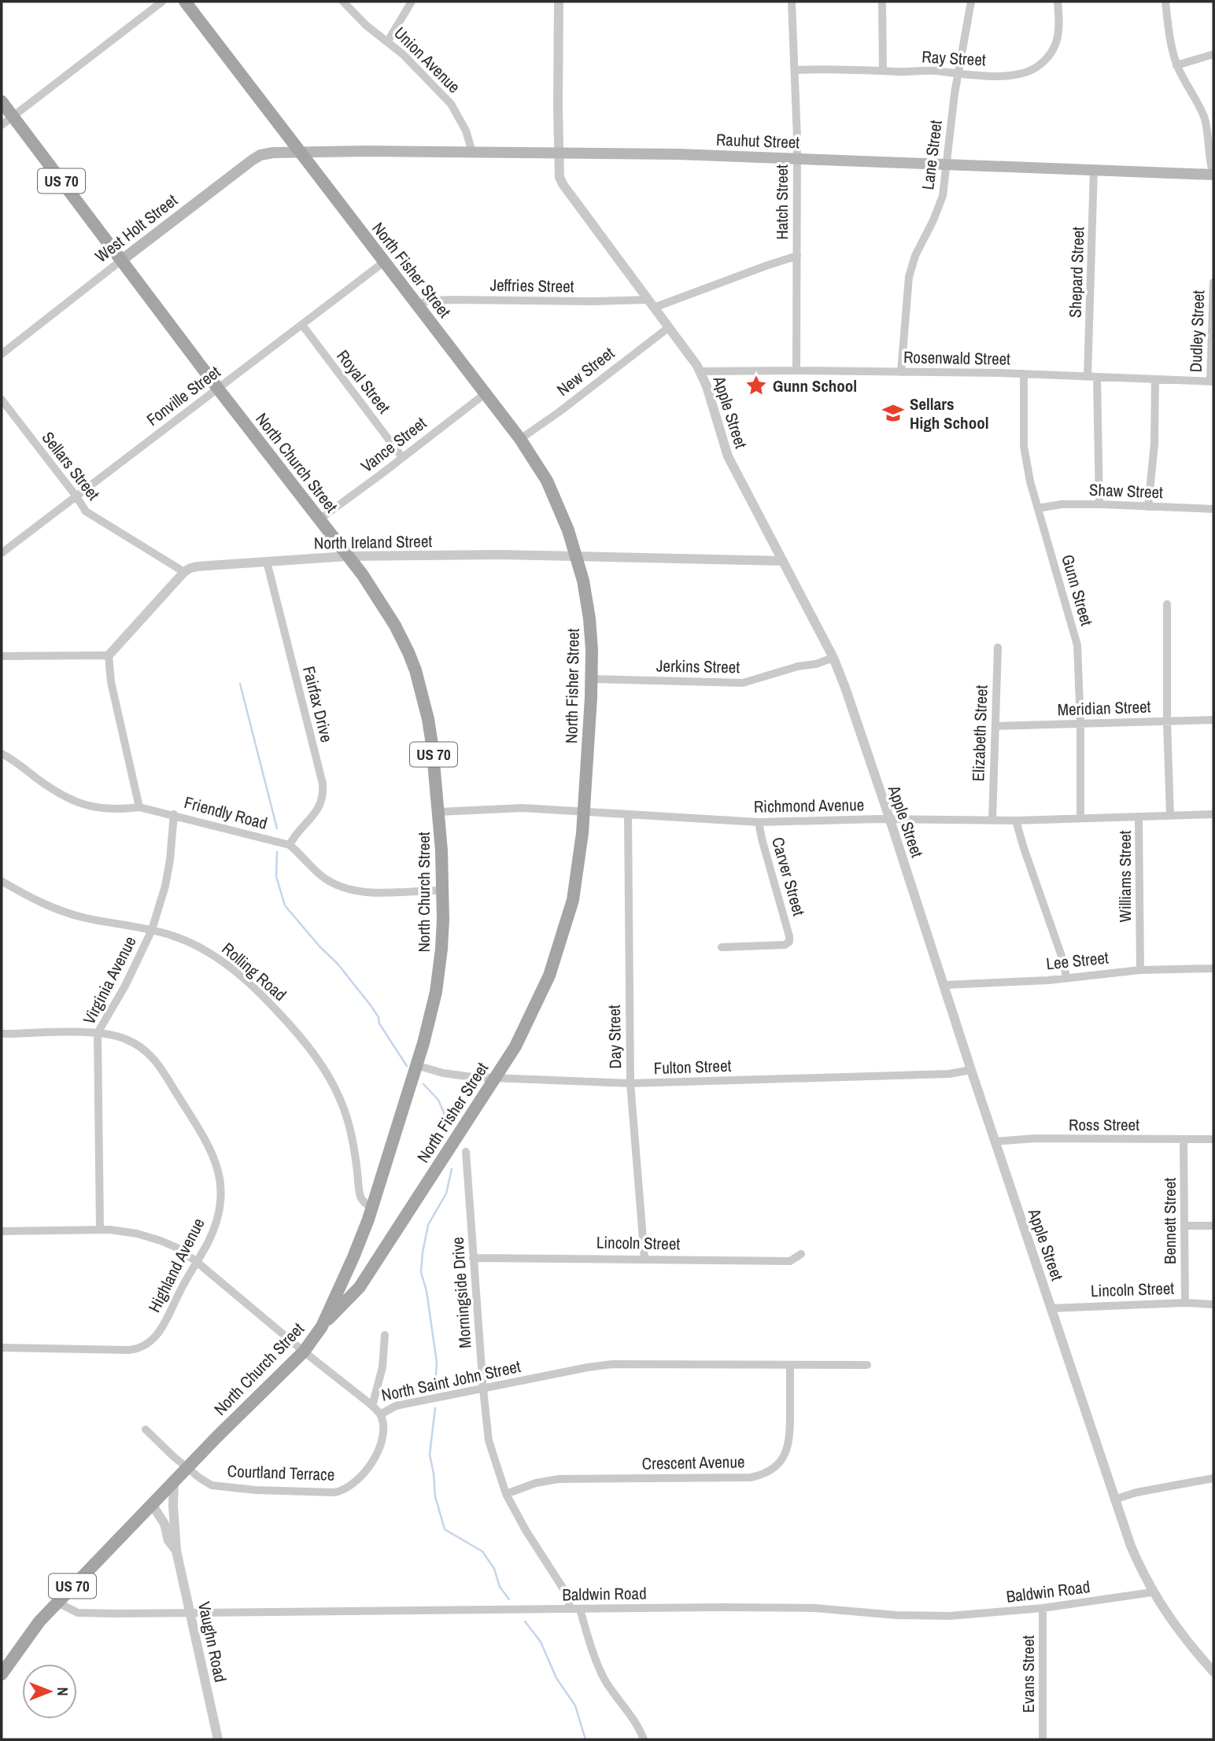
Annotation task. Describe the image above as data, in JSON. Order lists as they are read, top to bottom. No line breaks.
{"streets":{"main road":["Rauhut Street","US 70","West Holt Street","North Fisher Street","North Church Street"],"street":["Ray Street","Union Avenue","Lane Street","Hatch Street","Shepard Street","Jeffries Street","Dudley Street","Rosenwald Street","New Street","Royal Street","Fonville Street","Apple Street","Vance Street","Sellars Street","Shaw Street","North Ireland Street","Gunn Street","Jerkins Street","Fairfax Drive","Meridian Street","Elizabeth Street","Richmond Avenue","Friendly Road","Carver Street","Williams Street","Lee Street","Rolling Road","Virginia Avenue","Day Street","Fulton Street","Ross Street","Bennett Street","Lincoln Street","Highland Avenue","Morningside Drive","North Saint John Street","Crescent Avenue","Courtland Terrace","Baldwin Road","Vaughn Road","Evans Street"]},"crossings":[["Ray Street","Lane Street"],["Ray Street","Hatch Street"],["Union Avenue","Rauhut Street"],["Rauhut Street","Lane Street"],["Rauhut Street","Hatch Street"],["Rauhut Street","West Holt Street"],["Rauhut Street","North Fisher Street"],["Rauhut Street","Shepard Street"],["Rauhut Street","Apple Street"],["Lane Street","Rosenwald Street"],["Hatch Street","Jeffries Street"],["Hatch Street","Rosenwald Street"],["West Holt Street","North Fisher Street"],["West Holt Street","North Church Street"],["North Fisher Street","Jeffries Street"],["North Fisher Street","New Street"],["North Fisher Street","Fonville Street"],["North Fisher Street","Vance Street"],["North Fisher Street","North Church Street"],["North Fisher Street","North Ireland Street"],["North Fisher Street","Jerkins Street"],["North Fisher Street","Richmond Avenue"],["North Fisher Street","Fulton Street"],["Shepard Street","Rosenwald Street"],["Shepard Street","Shaw Street"],["Jeffries Street","Apple Street"],["Dudley Street","Rosenwald Street"],["Rosenwald Street","Apple Street"],["Rosenwald Street","Gunn Street"],["New Street","Apple Street"],["Royal Street","Fonville Street"],["Royal Street","Vance Street"],["Fonville Street","North Church Street"],["Fonville Street","Sellars Street"],["Apple Street","North Ireland Street"],["Apple Street","Jerkins Street"],["Apple Street","Richmond Avenue"],["Apple Street","Lee Street"],["Apple Street","Fulton Street"],["Apple Street","Ross Street"],["Apple Street","Lincoln Street"],["Apple Street","Baldwin Road"],["Vance Street","North Church Street"],["North Church Street","North Ireland Street"],["North Church Street","Richmond Avenue"],["North Church Street","Friendly Road"],["North Church Street","Rolling Road"],["North Church Street","Fulton Street"],["North Church Street","North Saint John Street"],["North Church Street","Courtland Terrace"],["North Church Street","Baldwin Road"],["North Church Street","Vaughn Road"],["Sellars Street","North Ireland Street"],["Shaw Street","Gunn Street"],["North Ireland Street","Fairfax Drive"],["Gunn Street","Meridian Street"],["Gunn Street","Richmond Avenue"],["Fairfax Drive","Friendly Road"],["Meridian Street","Elizabeth Street"],["Elizabeth Street","Richmond Avenue"],["Richmond Avenue","Carver Street"],["Richmond Avenue","Williams Street"],["Richmond Avenue","Day Street"],["Friendly Road","Virginia Avenue"],["Williams Street","Lee Street"],["Rolling Road","Virginia Avenue"],["Virginia Avenue","Highland Avenue"],["Virginia Avenue","North Saint John Street"],["Day Street","Fulton Street"],["Day Street","Lincoln Street"],["Ross Street","Bennett Street"],["Bennett Street","Lincoln Street"],["Lincoln Street","Morningside Drive"],["Highland Avenue","North Saint John Street"],["Morningside Drive","North Saint John Street"],["Morningside Drive","Crescent Avenue"],["Morningside Drive","Baldwin Road"],["North Saint John Street","Crescent Avenue"],["North Saint John Street","Courtland Terrace"],["Baldwin Road","Vaughn Road"],["Baldwin Road","Evans Street"]],"places":{"place":["Gunn School"],"school or university":["Sellars High School"]},"north":"right"}
